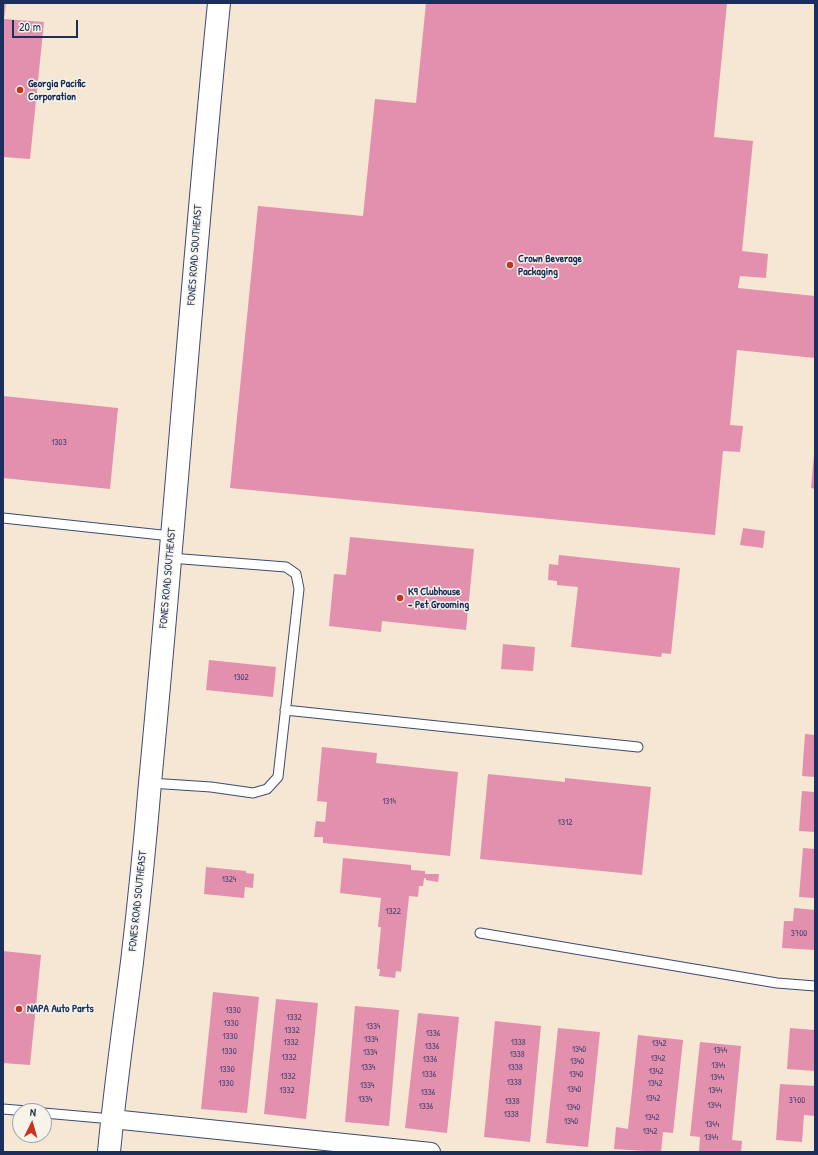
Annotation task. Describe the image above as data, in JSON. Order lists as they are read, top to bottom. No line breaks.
{"streets":{"street":["FONES ROAD SOUTHEAST"]},"places":["Georgia Pacific Corporation","Crown Beverage Packaging","K9 Clubhouse - Pet Grooming","NAPA Auto Parts"],"house_numbers":["1303","1302","1314","1312","1324","1322","3700","1330","1332","1330","1334","1332","1336","1330","1334","1332","1338","1342","1336","1340","1344","1330","1334","1338","1332","1342","1336","1340","1344","1334","1338","1330","1342","1336","1340","1332","1344","1338","1330","1342","1334","1340","1332","1344","1336","1342","1334","3700","1338","1344","1336","1340","1338","1342","1340","1344","1342","1344"],"scale_bar":"20 m","north":"top"}
